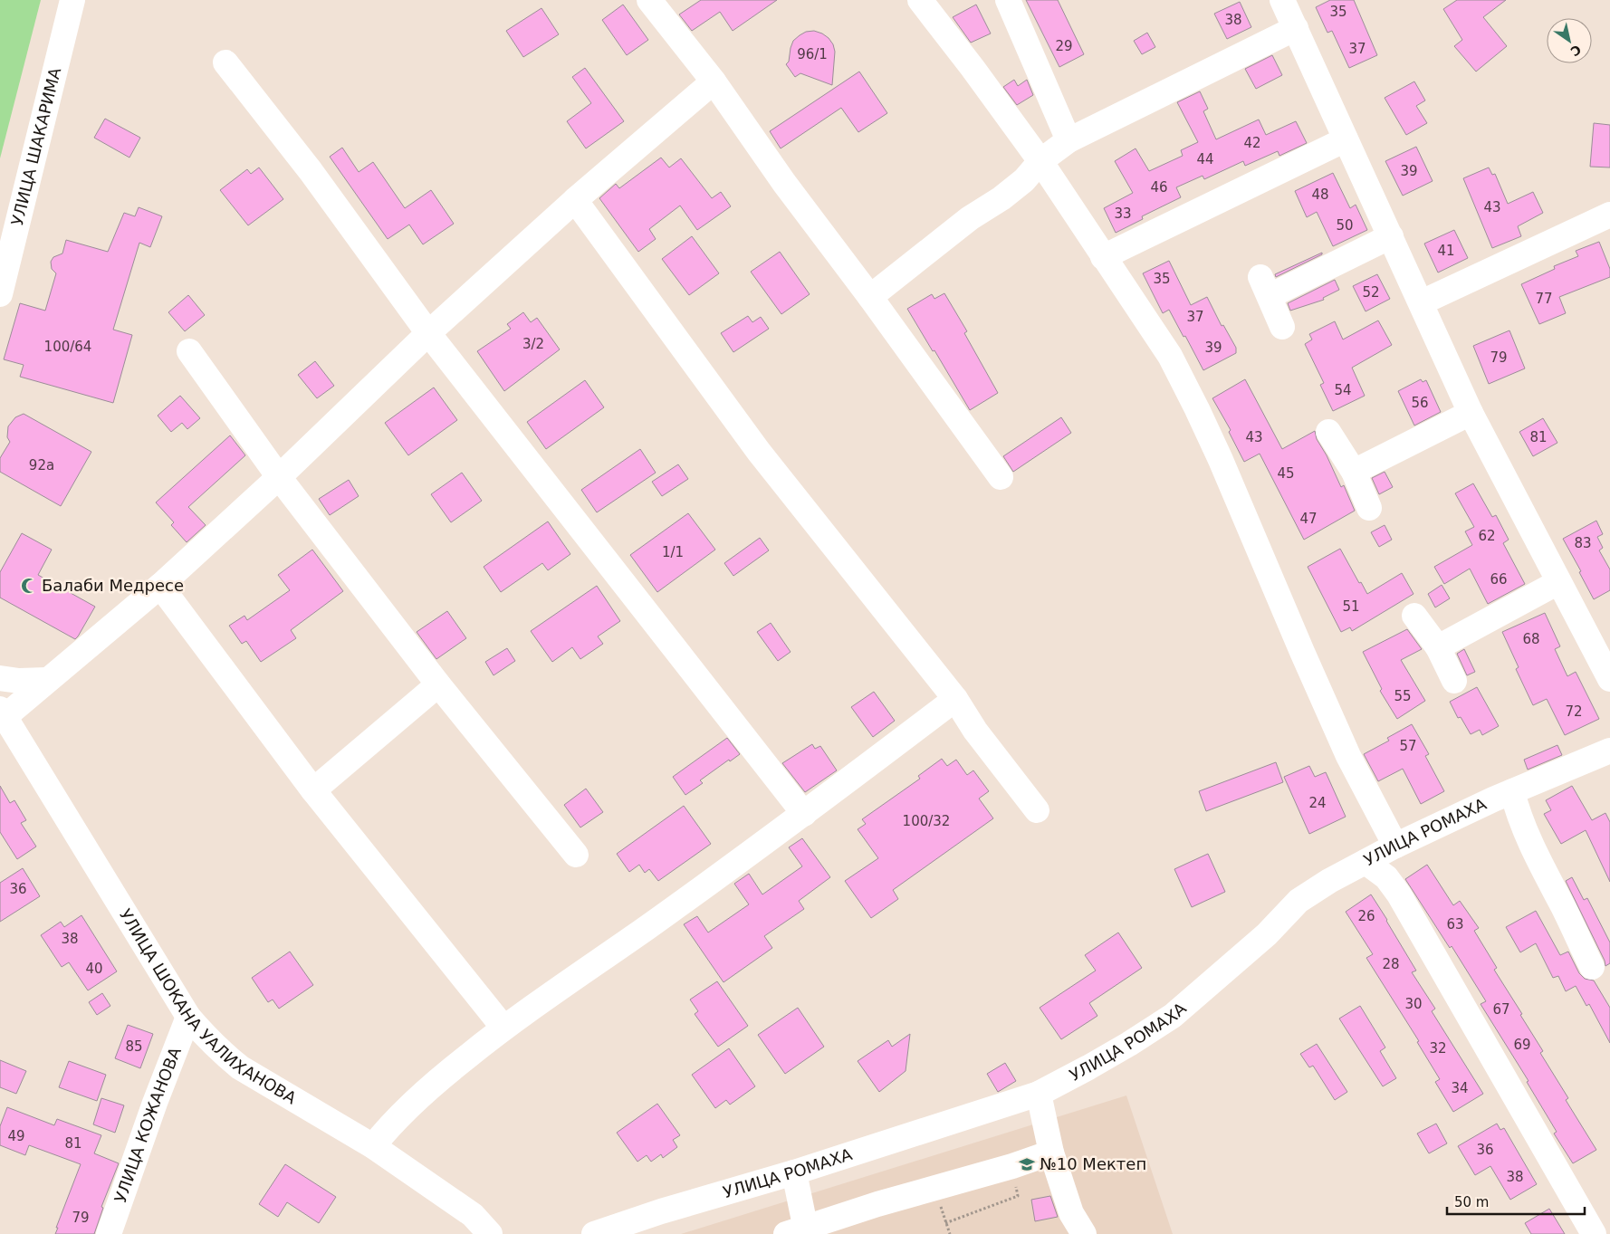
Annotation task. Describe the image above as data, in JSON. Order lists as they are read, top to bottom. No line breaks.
{"streets":{"street":["УЛИЦА ШАКАРИМА","УЛИЦА РОМАХА","УЛИЦА ШОКАНА УАЛИХАНОВА","УЛИЦА КОЖАНОВА"]},"crossings":[["УЛИЦА ШОКАНА УАЛИХАНОВА","УЛИЦА КОЖАНОВА"]],"places":{"mosque":["Балаби Медресе"],"school or university":["№10 Мектеп"]},"house_numbers":["35","38","29","37","96/1","42","44","39","46","48","43","33","50","41","35","52","77","37","3/2","100/64","39","79","54","56","43","81","92а","45","47","62","83","1/1","66","51","68","55","72","57","24","100/32","36","26","63","38","28","40","30","67","69","85","32","34","49","81","36","38","79"],"scale_bar":"50 m","north":"bottom right"}
